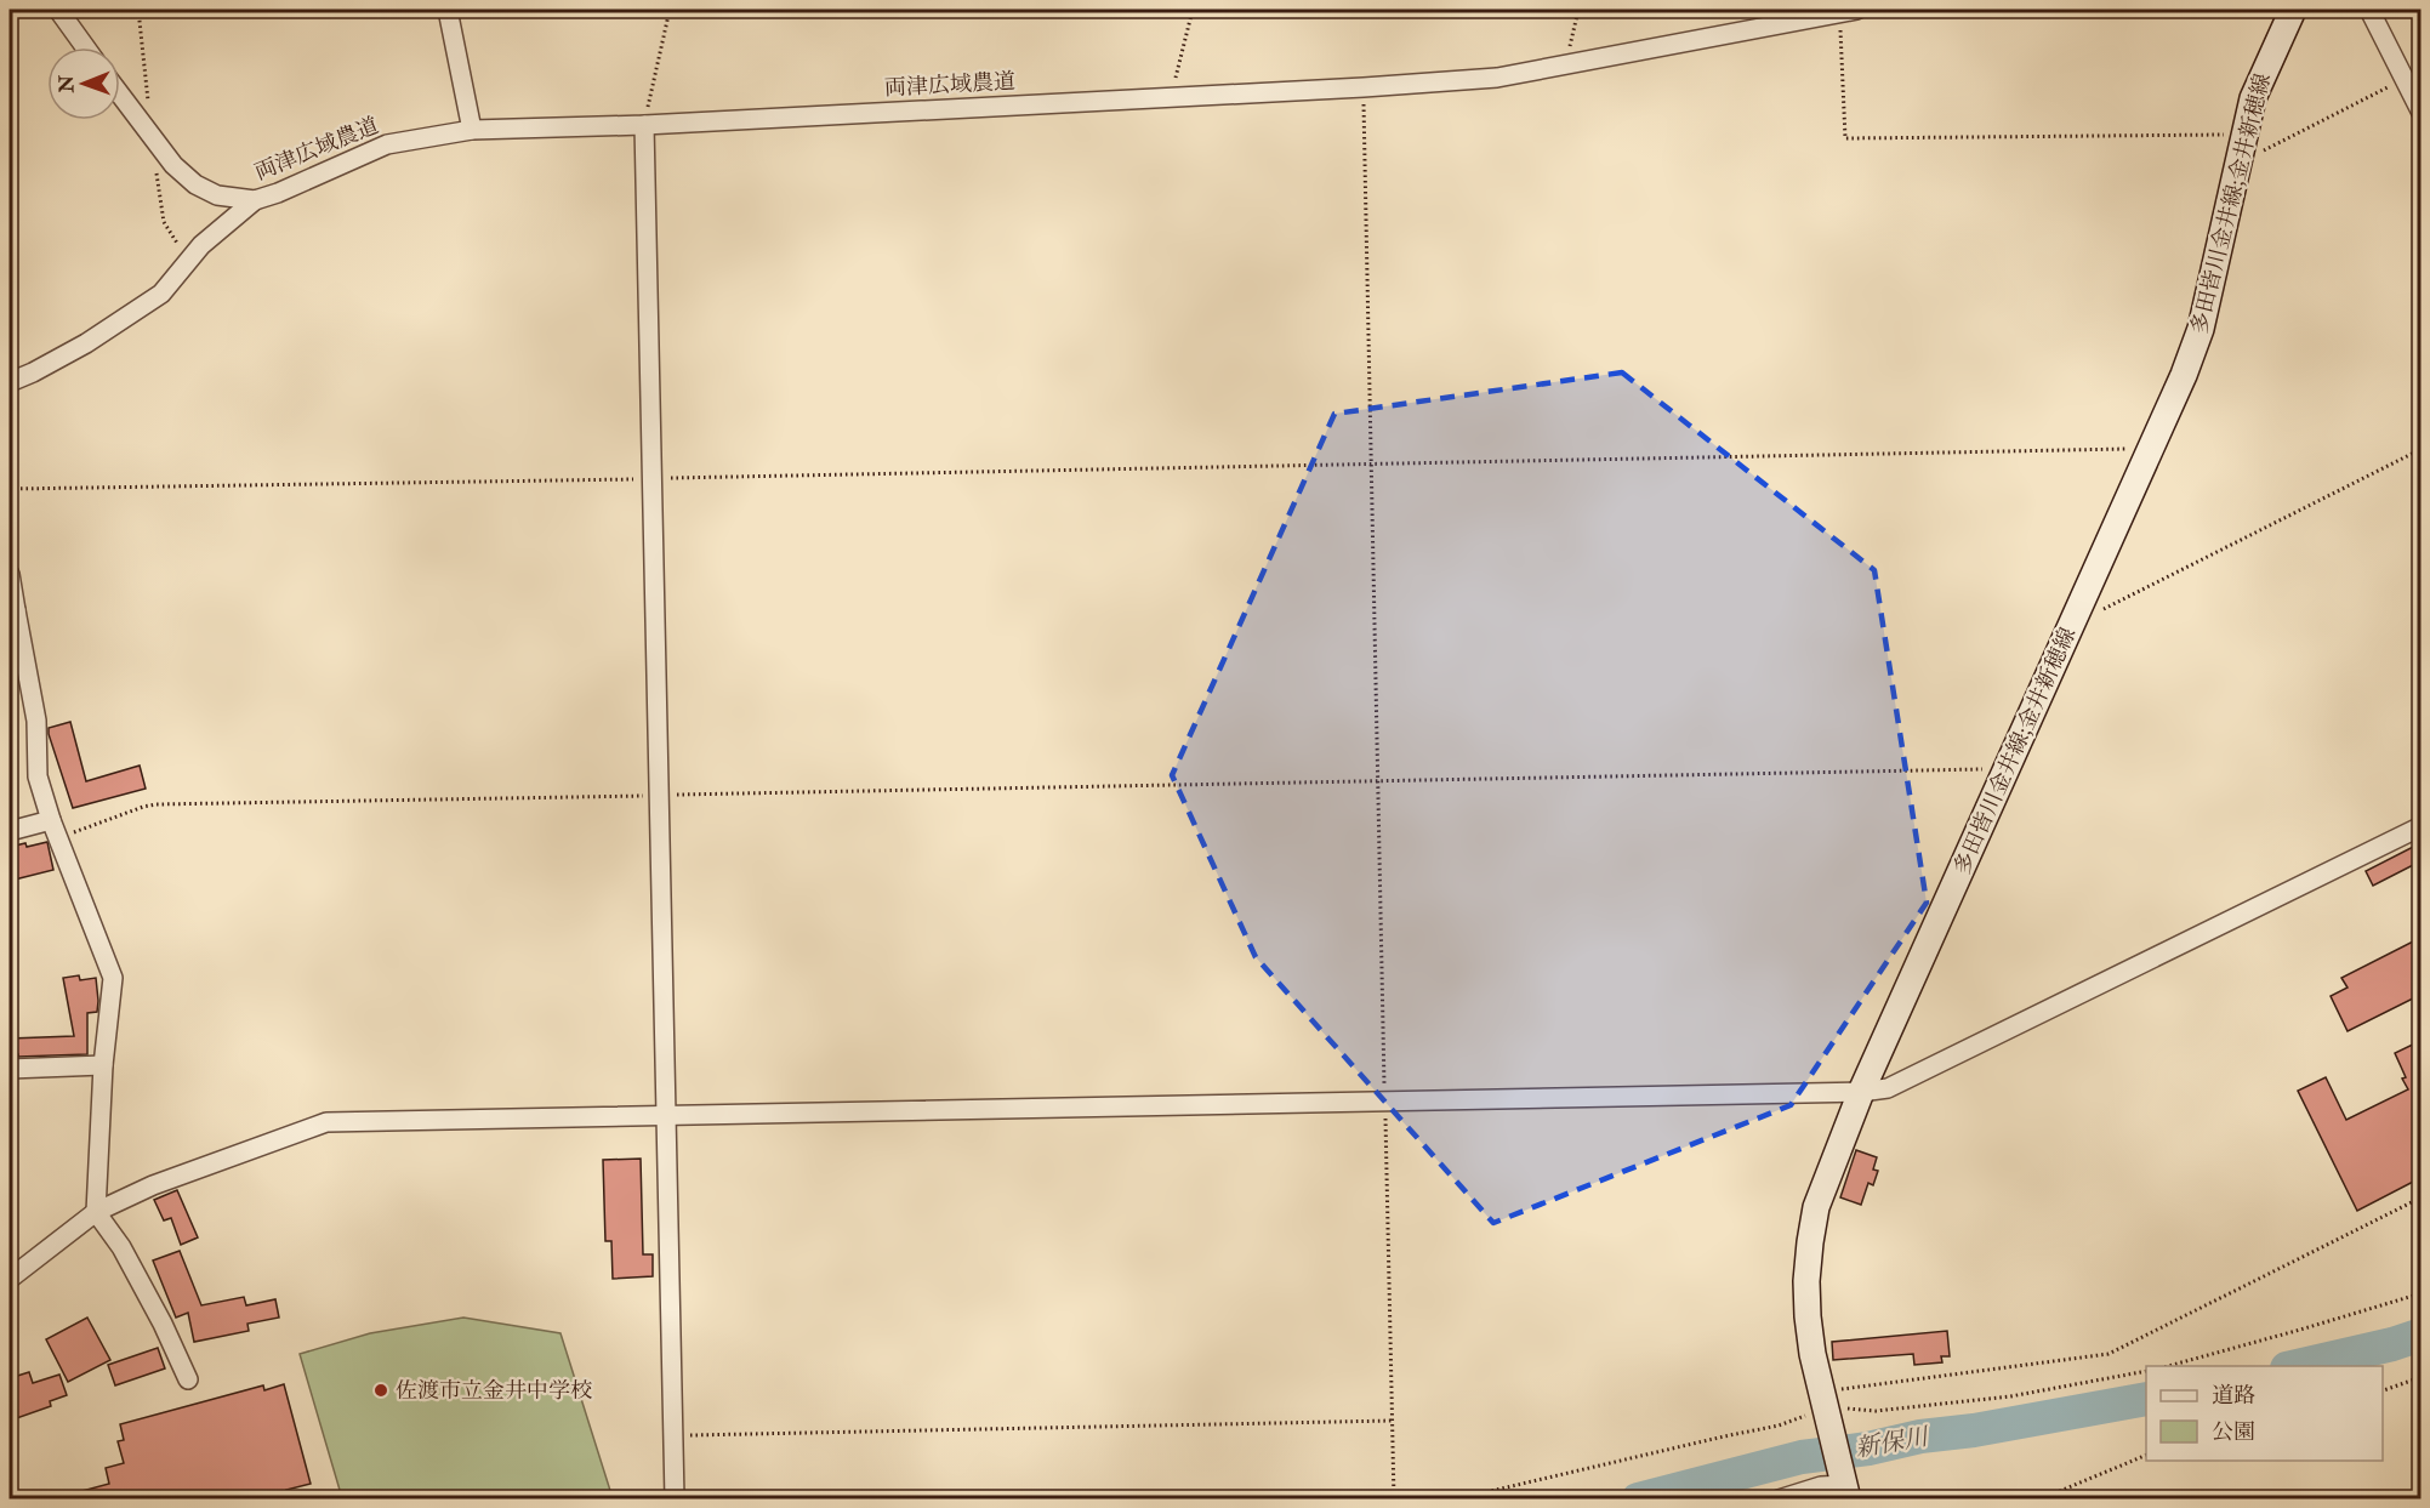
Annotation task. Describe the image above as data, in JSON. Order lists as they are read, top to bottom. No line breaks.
{"streets":{"main road":["多田皆川金井線;金井新穂線"],"street":["両津広域農道"]},"water":["新保川"],"places":["佐渡市立金井中学校"],"legend":["道路","公園"],"north":"left"}
